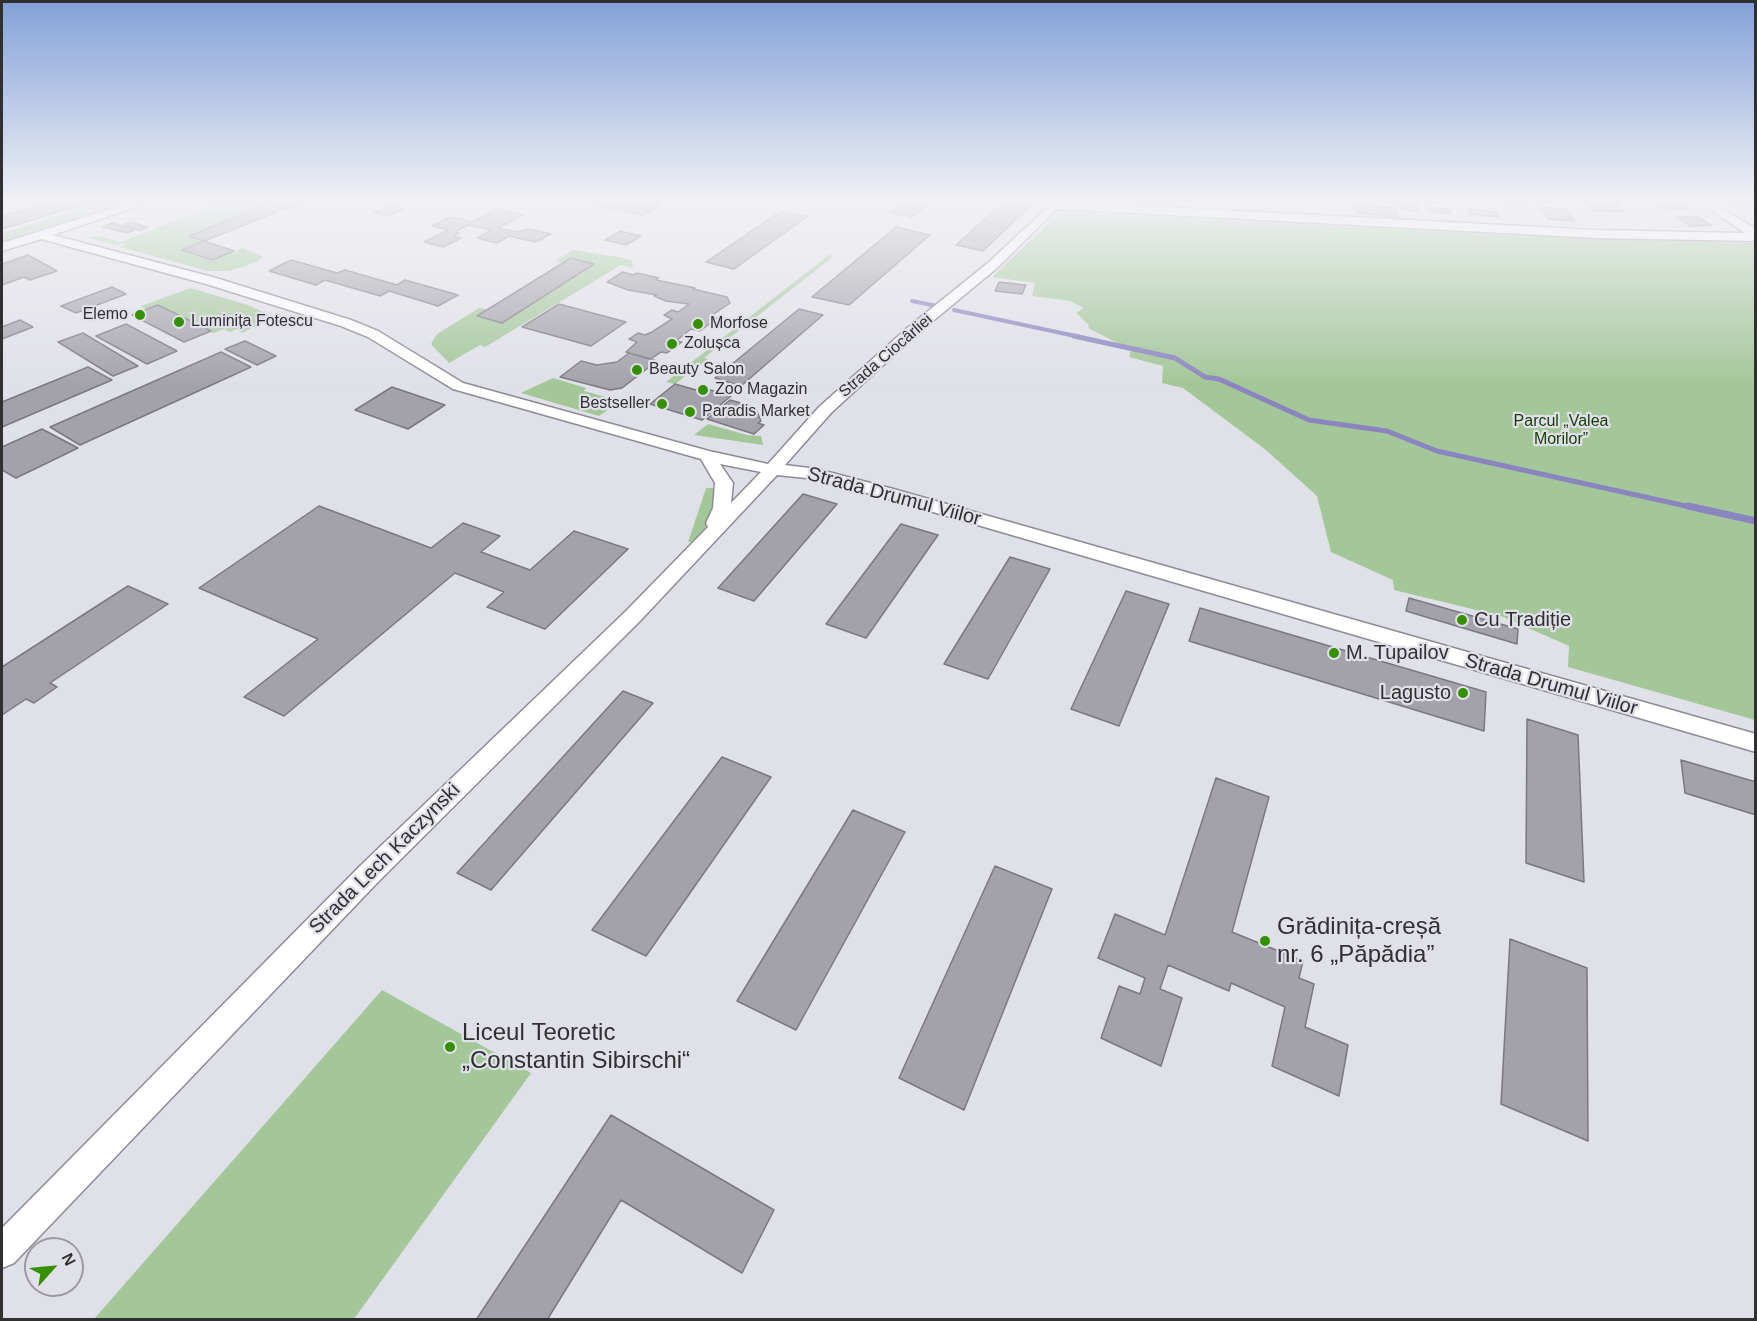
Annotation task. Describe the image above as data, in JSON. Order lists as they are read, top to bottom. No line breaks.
{"streets":{"street":["Strada Ciocârliei","Strada Drumul Viilor","Strada Lech Kaczynski"]},"crossings":[["Strada Ciocârliei","Strada Drumul Viilor"],["Strada Ciocârliei","Strada Lech Kaczynski"],["Strada Drumul Viilor","Strada Lech Kaczynski"]],"parks":["Parcul „Valea Morilor”"],"places":["Elemo","Luminița Fotescu","Morfose","Zolușca","Beauty Salon","Zoo Magazin","Bestseller","Paradis Market","Cu Tradiție","M. Tupailov","Lagusto","Grădinița-creșă nr. 6 „Păpădia”","Liceul Teoretic „Constantin Sibirschi“"],"north":"top right"}
